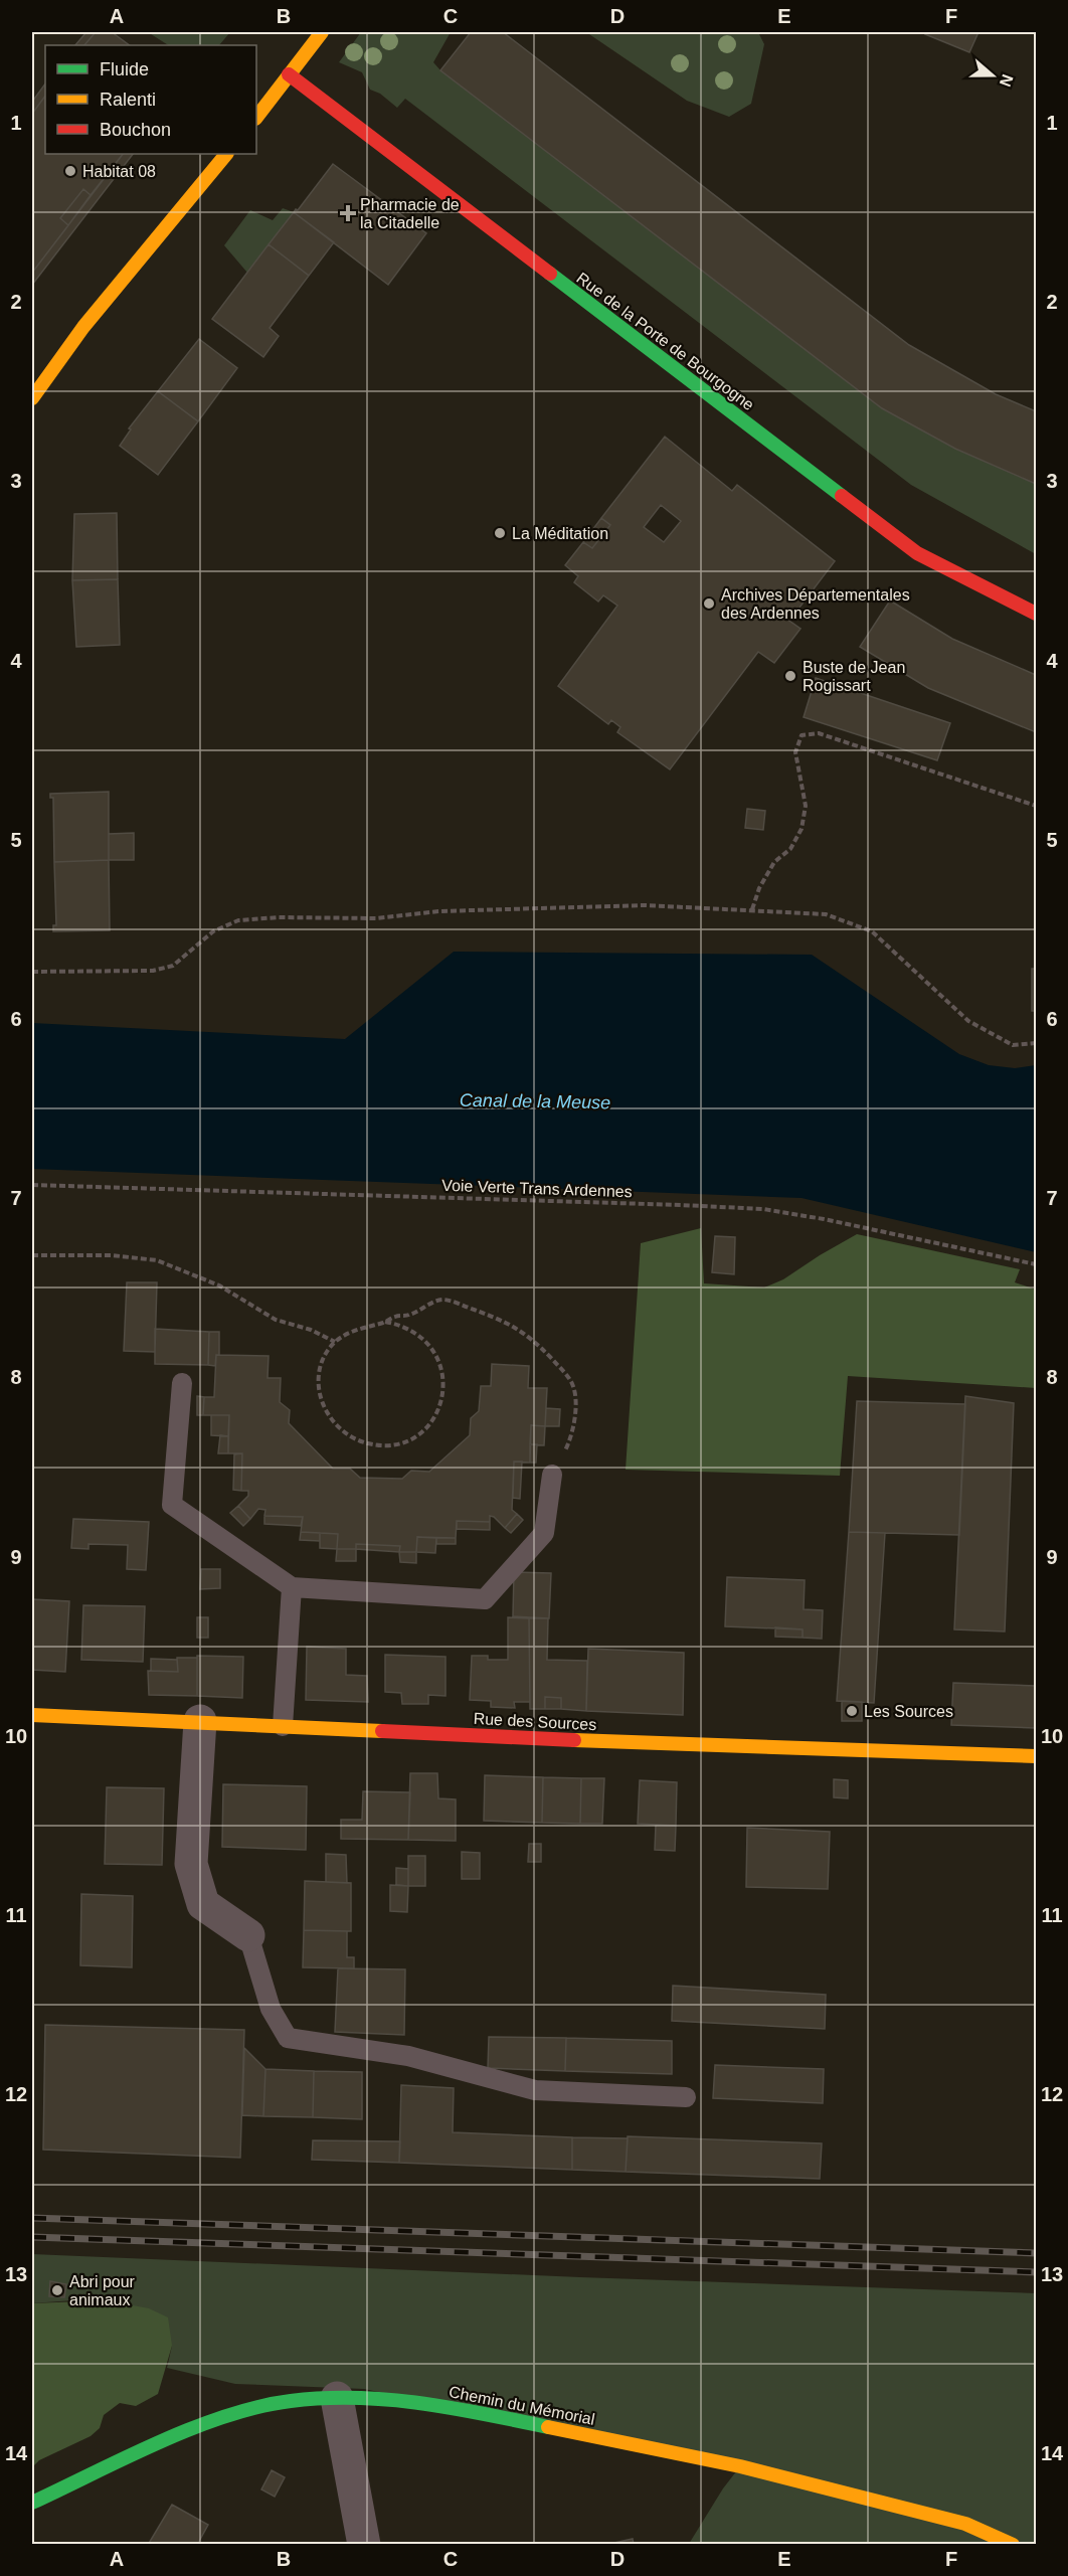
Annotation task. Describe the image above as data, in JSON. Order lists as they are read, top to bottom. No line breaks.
{"streets":{"street":["Rue de la Porte de Bourgogne","Rue des Sources","Chemin du Mémorial"],"path":["Voie Verte Trans Ardennes"]},"water":["Canal de la Meuse"],"places":{"other":["Habitat 08","La Méditation","Archives Départementales des Ardennes","Buste de Jean Rogissart","Les Sources","Abri pour animaux"],"health":["Pharmacie de la Citadelle"]},"legend":["Fluide","Ralenti","Bouchon"],"north":"right","grid":{"columns":["A","B","C","D","E","F"],"rows":["1","2","3","4","5","6","7","8","9","10","11","12","13","14"]}}
